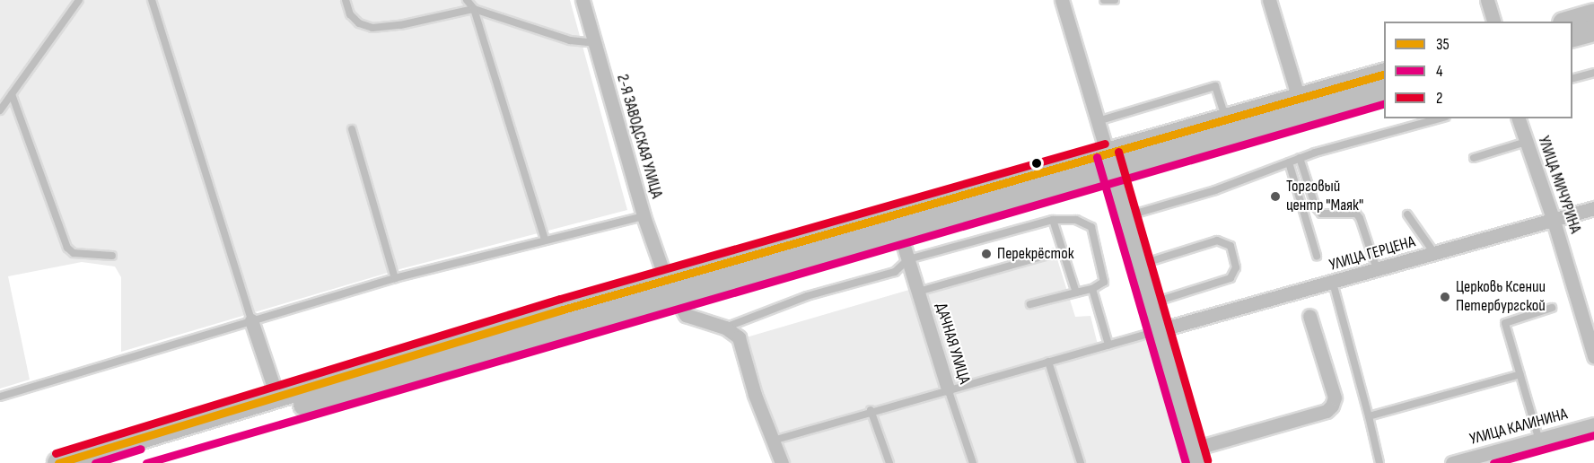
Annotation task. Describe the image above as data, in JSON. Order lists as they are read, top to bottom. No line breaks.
{"streets":{"street":["2-Я ЗАВОДСКАЯ УЛИЦА","УЛИЦА МИЧУРИНА","УЛИЦА ГЕРЦЕНА","ДАЧНАЯ УЛИЦА","УЛИЦА КАЛИНИНА"]},"crossings":[["УЛИЦА МИЧУРИНА","УЛИЦА ГЕРЦЕНА"]],"places":["Торговый центр \"Маяк\"","Перекрёсток","Церковь Ксении Петербургской"],"lines":["transit line 35","transit line 4","transit line 2"],"legend":["35","4","2"]}
